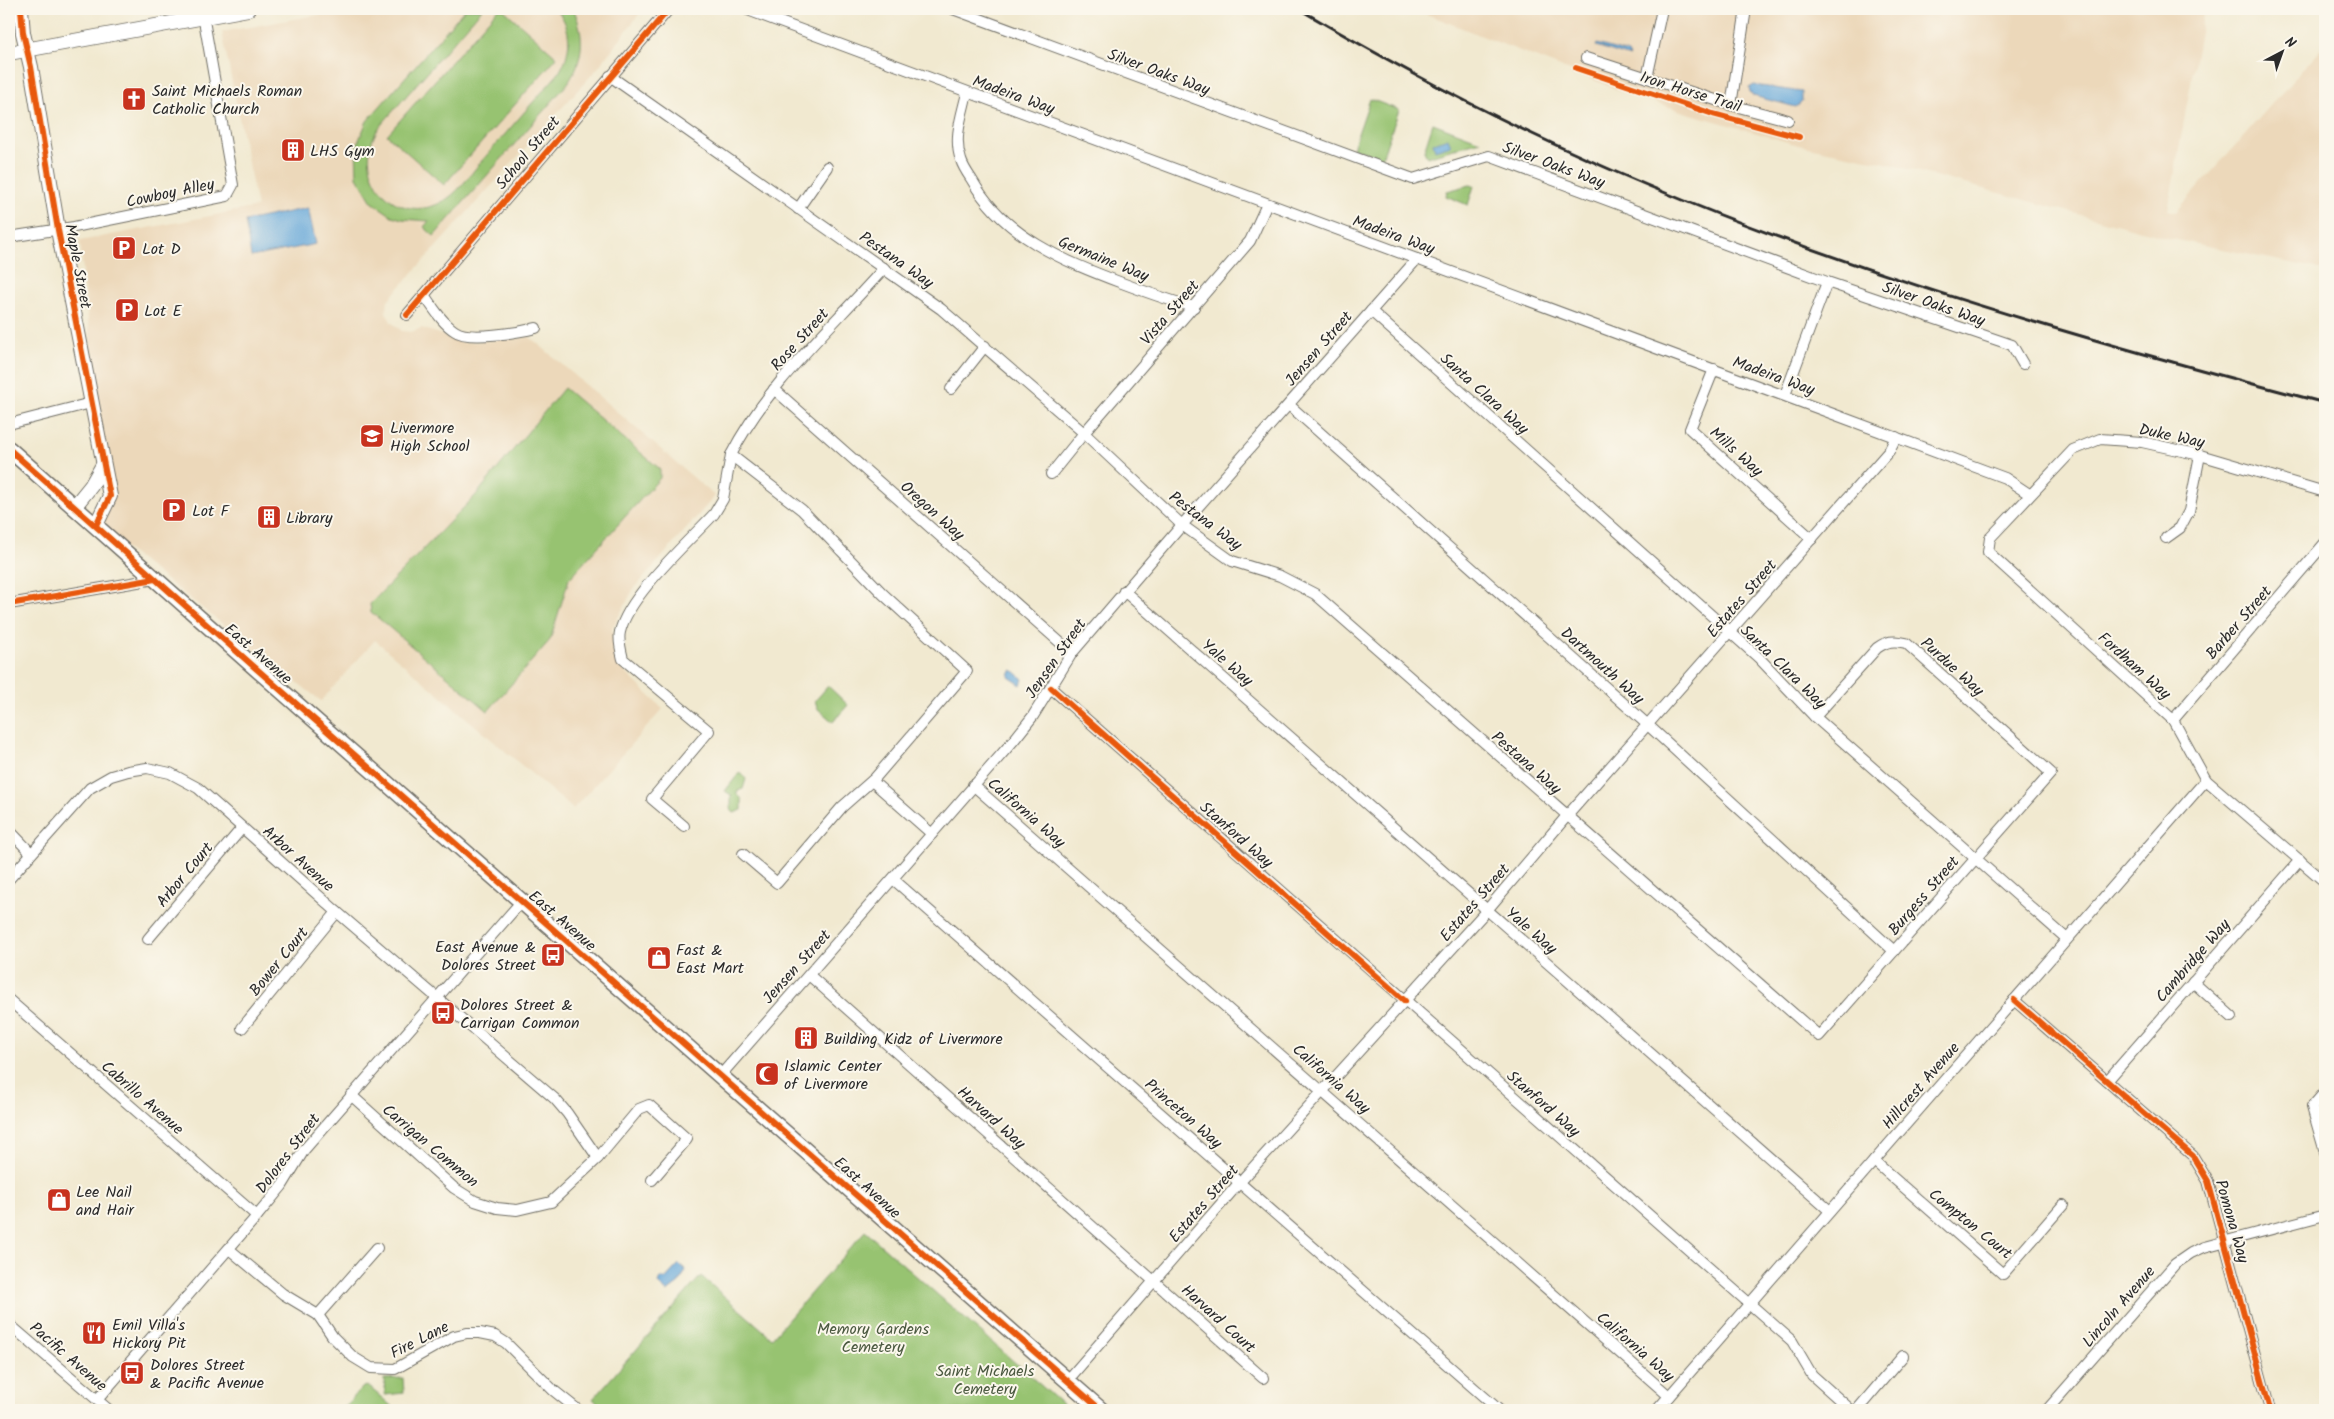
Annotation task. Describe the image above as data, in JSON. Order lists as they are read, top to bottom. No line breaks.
{"streets":{"main road":["East Avenue"],"street":["Silver Oaks Way","Madeira Way","School Street","Cowboy Alley","Germaine Way","Pestana Way","Maple Street","Vista Street","Rose Street","Jensen Street","Santa Clara Way","Duke Way","Mills Way","Oregon Way","Estates Street","Barber Street","Yale Way","Dartmouth Way","Fordham Way","Purdue Way","California Way","Stanford Way","Arbor Avenue","Arbor Court","Burgess Street","Cambridge Way","Bower Court","Hillcrest Avenue","Cabrillo Avenue","Princeton Way","Harvard Way","Carrigan Common","Dolores Street","Pomona Way","Compton Court","Lincoln Avenue","Harvard Court","Fire Lane","Pacific Avenue"],"cycle path":["Iron Horse Trail"]},"crossings":[["Madeira Way","Germaine Way"],["Madeira Way","Vista Street"],["Madeira Way","Jensen Street"],["Madeira Way","Duke Way"],["Madeira Way","Mills Way"],["Madeira Way","Estates Street"],["Madeira Way","Fordham Way"],["School Street","Pestana Way"],["Cowboy Alley","Maple Street"],["Germaine Way","Vista Street"],["Pestana Way","Vista Street"],["Pestana Way","Rose Street"],["Pestana Way","Jensen Street"],["Pestana Way","Estates Street"],["Pestana Way","Burgess Street"],["Maple Street","East Avenue"],["Rose Street","Oregon Way"],["Jensen Street","Santa Clara Way"],["Jensen Street","Oregon Way"],["Jensen Street","East Avenue"],["Jensen Street","Yale Way"],["Jensen Street","Dartmouth Way"],["Jensen Street","California Way"],["Jensen Street","Stanford Way"],["Jensen Street","Princeton Way"],["Jensen Street","Harvard Way"],["Santa Clara Way","Estates Street"],["Santa Clara Way","Purdue Way"],["Santa Clara Way","Burgess Street"],["Santa Clara Way","Hillcrest Avenue"],["Duke Way","Fordham Way"],["Mills Way","Estates Street"],["Estates Street","East Avenue"],["Estates Street","Yale Way"],["Estates Street","Dartmouth Way"],["Estates Street","California Way"],["Estates Street","Stanford Way"],["Estates Street","Princeton Way"],["Estates Street","Harvard Way"],["Estates Street","Harvard Court"],["Barber Street","Fordham Way"],["East Avenue","Dolores Street"],["Yale Way","Hillcrest Avenue"],["Dartmouth Way","Burgess Street"],["Fordham Way","Cambridge Way"],["Fordham Way","Hillcrest Avenue"],["Purdue Way","Burgess Street"],["California Way","Hillcrest Avenue"],["Stanford Way","Hillcrest Avenue"],["Arbor Avenue","Arbor Court"],["Arbor Avenue","Bower Court"],["Arbor Avenue","Dolores Street"],["Cambridge Way","Pomona Way"],["Hillcrest Avenue","Pomona Way"],["Hillcrest Avenue","Compton Court"],["Cabrillo Avenue","Dolores Street"],["Harvard Way","Harvard Court"],["Carrigan Common","Dolores Street"],["Dolores Street","Fire Lane"],["Dolores Street","Pacific Avenue"],["Pomona Way","Lincoln Avenue"]],"parks":["Memory Gardens Cemetery","Saint Michaels Cemetery"],"places":{"church":["Saint Michaels Roman Catholic Church"],"building":["LHS Gym","Library","Building Kidz of Livermore"],"parking":["Lot D","Lot E","Lot F"],"school or university":["Livermore High School"],"bus stop":["East Avenue & Dolores Street","Dolores Street & Carrigan Common","Dolores Street & Pacific Avenue"],"shop":["Fast & East Mart","Lee Nail and Hair"],"mosque":["Islamic Center of Livermore"],"restaurant":["Emil Villa's Hickory Pit"]},"north":"top right"}
